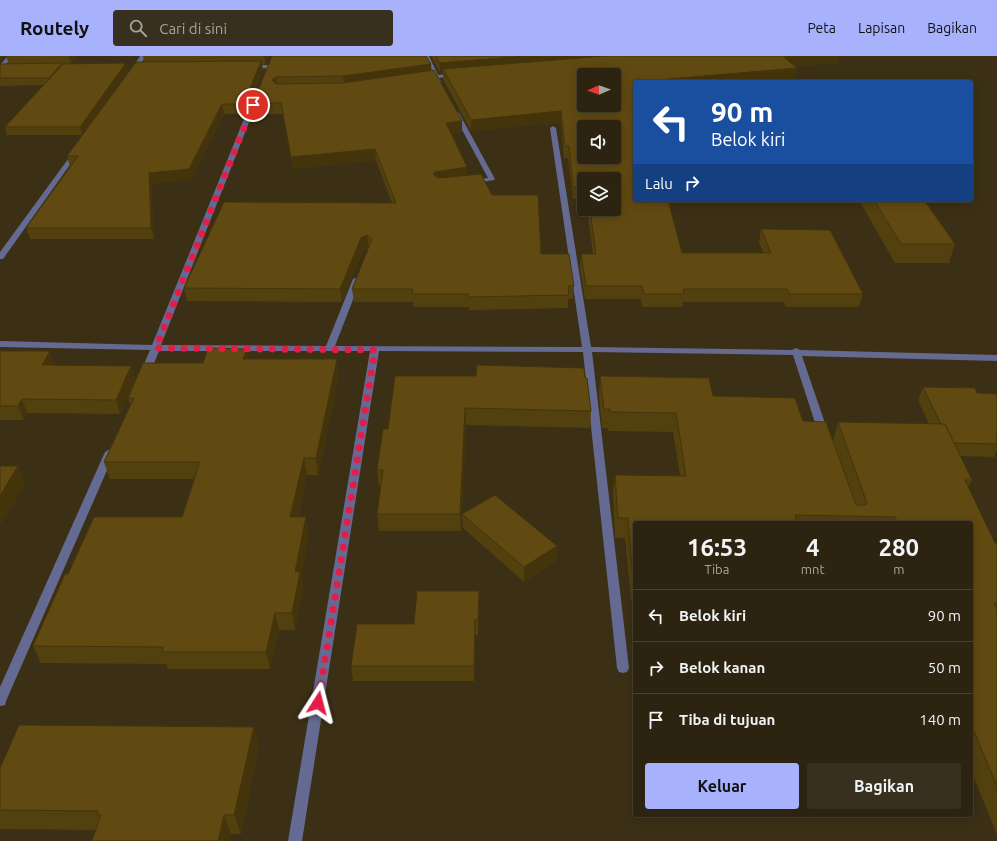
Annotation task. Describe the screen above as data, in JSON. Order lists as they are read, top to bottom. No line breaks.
{"north":"left","page":{"header":"Routely","search":"Cari di sini","nav":["Peta","Lapisan","Bagikan"],"turn":["90 m","Belok kiri"],"then":"Lalu","eta":["16:53","Tiba","4","mnt","280","m"],"list":[{"name":"Belok kiri","value":"90 m"},{"name":"Belok kanan","value":"50 m"},{"name":"Tiba di tujuan","value":"140 m"}],"buttons":["Keluar","Bagikan"]}}
